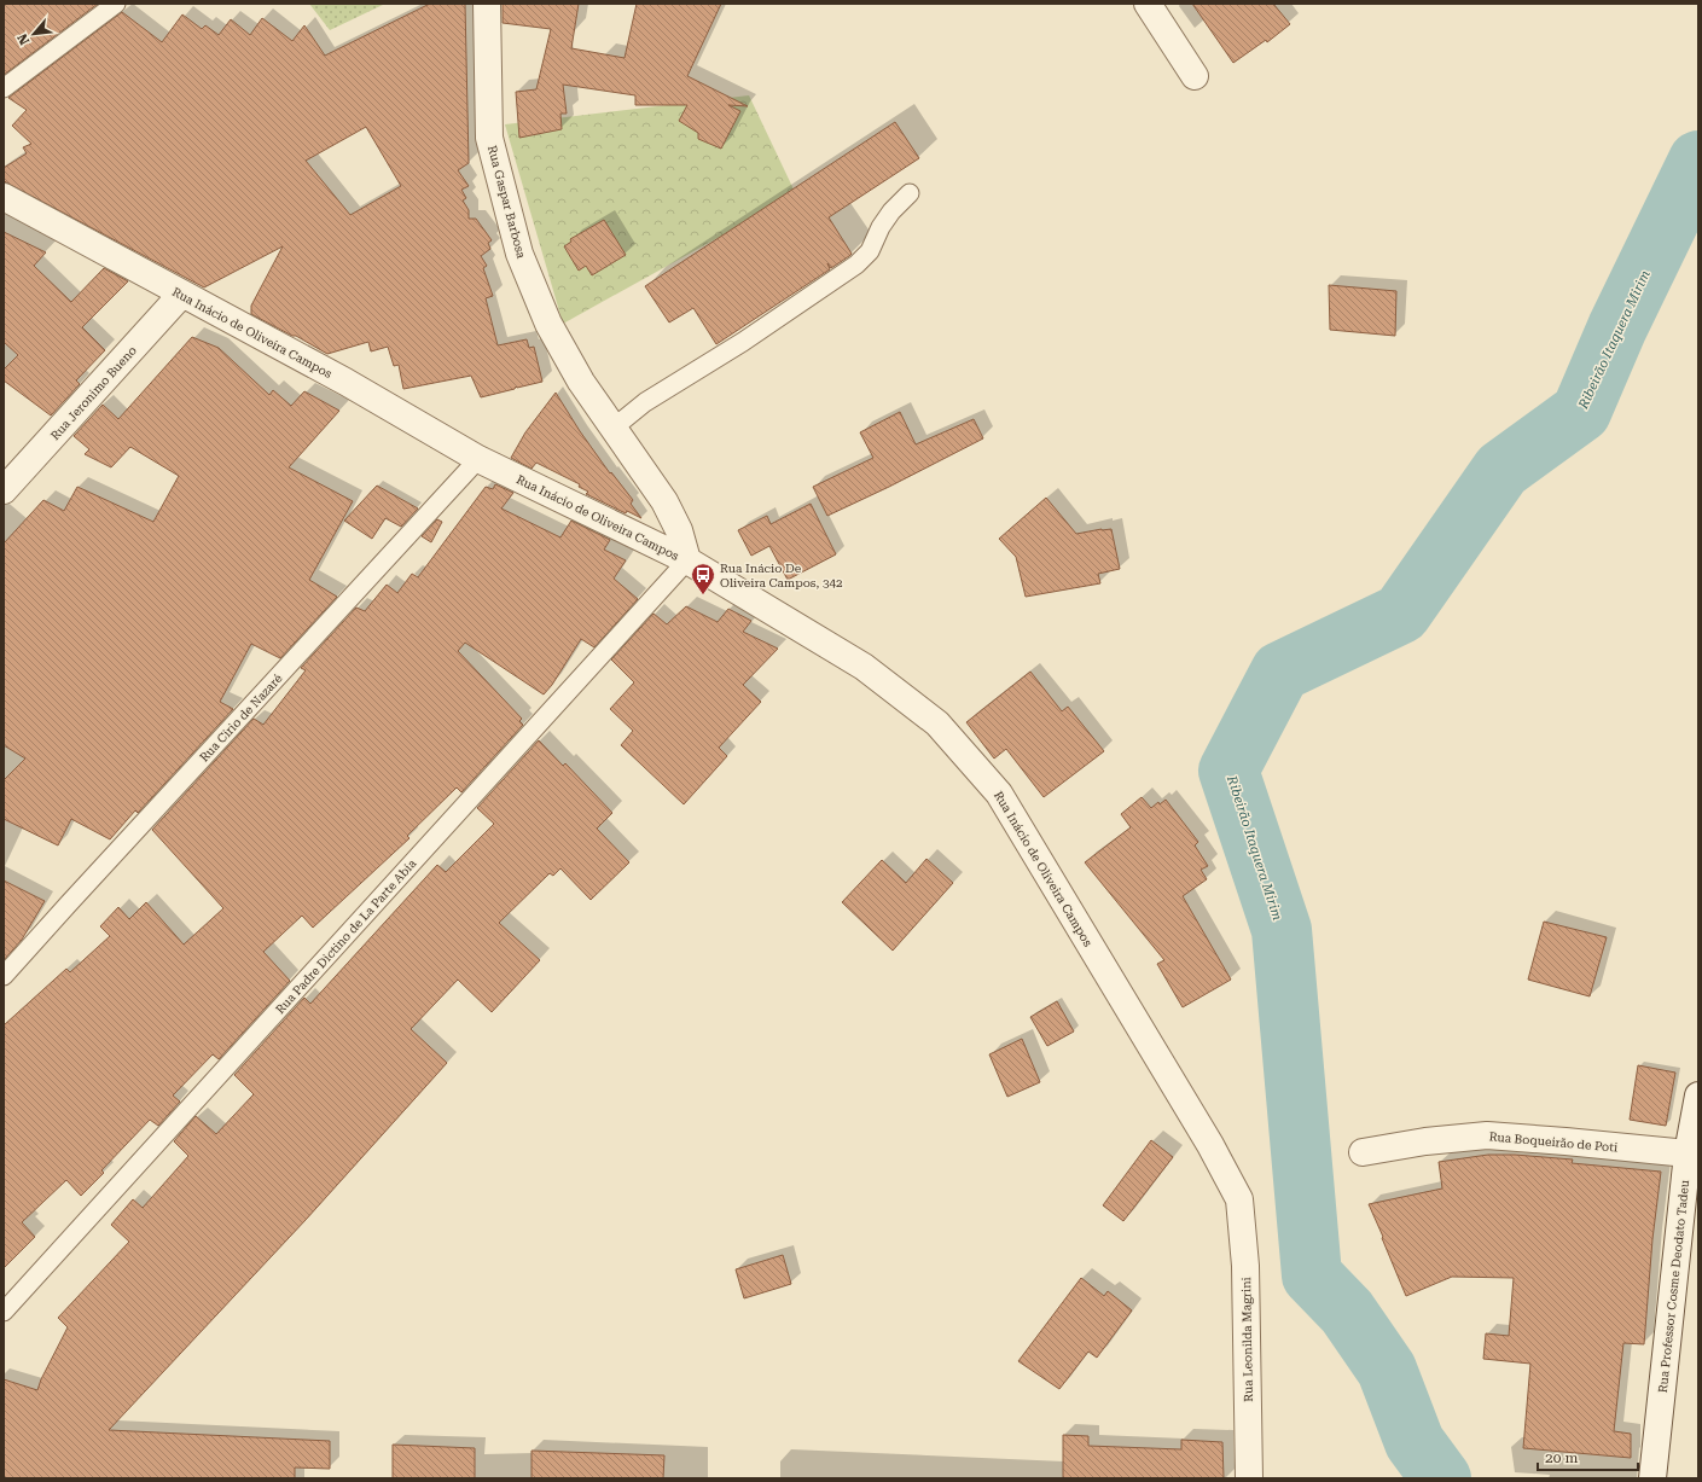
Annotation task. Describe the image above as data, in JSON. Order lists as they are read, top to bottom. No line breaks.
{"streets":{"street":["Rua Gaspar Barbosa","Rua Inácio de Oliveira Campos","Rua Jeronimo Bueno","Rua Boqueirão de Poti","Rua Professor Cosme Deodato Tadeu","Rua Leonilda Magrini"],"lane":["Rua Cirio de Nazaré","Rua Padre Dictino de La Parte Abia"]},"crossings":[["Rua Gaspar Barbosa","Rua Inácio de Oliveira Campos"],["Rua Gaspar Barbosa","Rua Padre Dictino de La Parte Abia"],["Rua Inácio de Oliveira Campos","Rua Jeronimo Bueno"],["Rua Inácio de Oliveira Campos","Rua Cirio de Nazaré"],["Rua Inácio de Oliveira Campos","Rua Padre Dictino de La Parte Abia"],["Rua Inácio de Oliveira Campos","Rua Leonilda Magrini"],["Rua Boqueirão de Poti","Rua Professor Cosme Deodato Tadeu"]],"water":["Ribeirão Itaquera Mirim"],"places":{"bus stop":["Rua Inácio De Oliveira Campos, 342"]},"scale_bar":"20 m","north":"bottom left"}
